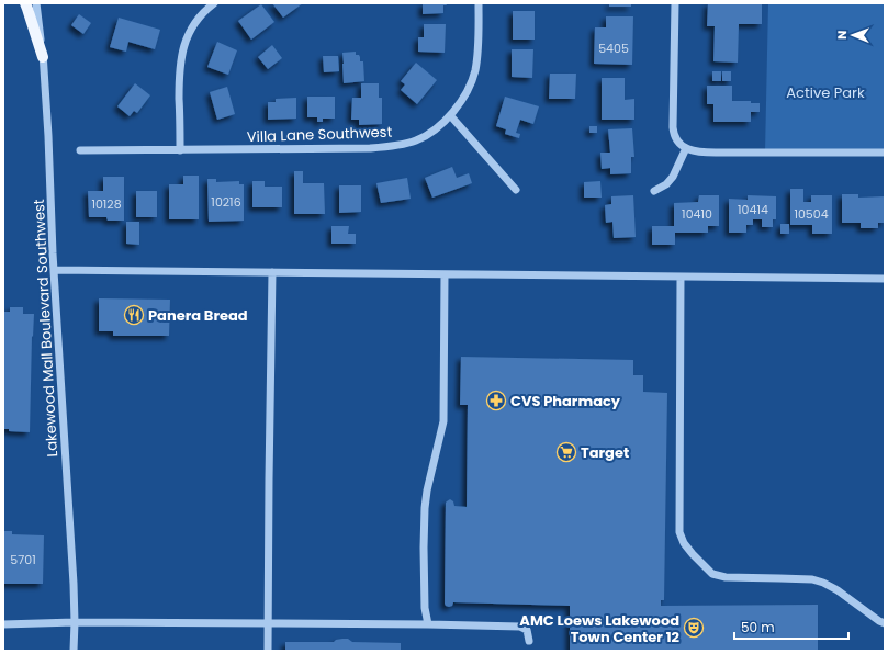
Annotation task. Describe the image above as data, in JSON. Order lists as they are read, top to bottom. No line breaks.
{"streets":{"street":["Villa Lane Southwest","Lakewood Mall Boulevard Southwest"]},"parks":["Active Park"],"places":{"restaurant":["Panera Bread"],"pharmacy":["CVS Pharmacy"],"supermarket":["Target"],"theatre":["AMC Loews Lakewood Town Center 12"]},"house_numbers":["5405","10216","10128","10414","10410","10504","5701"],"scale_bar":"50 m","north":"left"}
